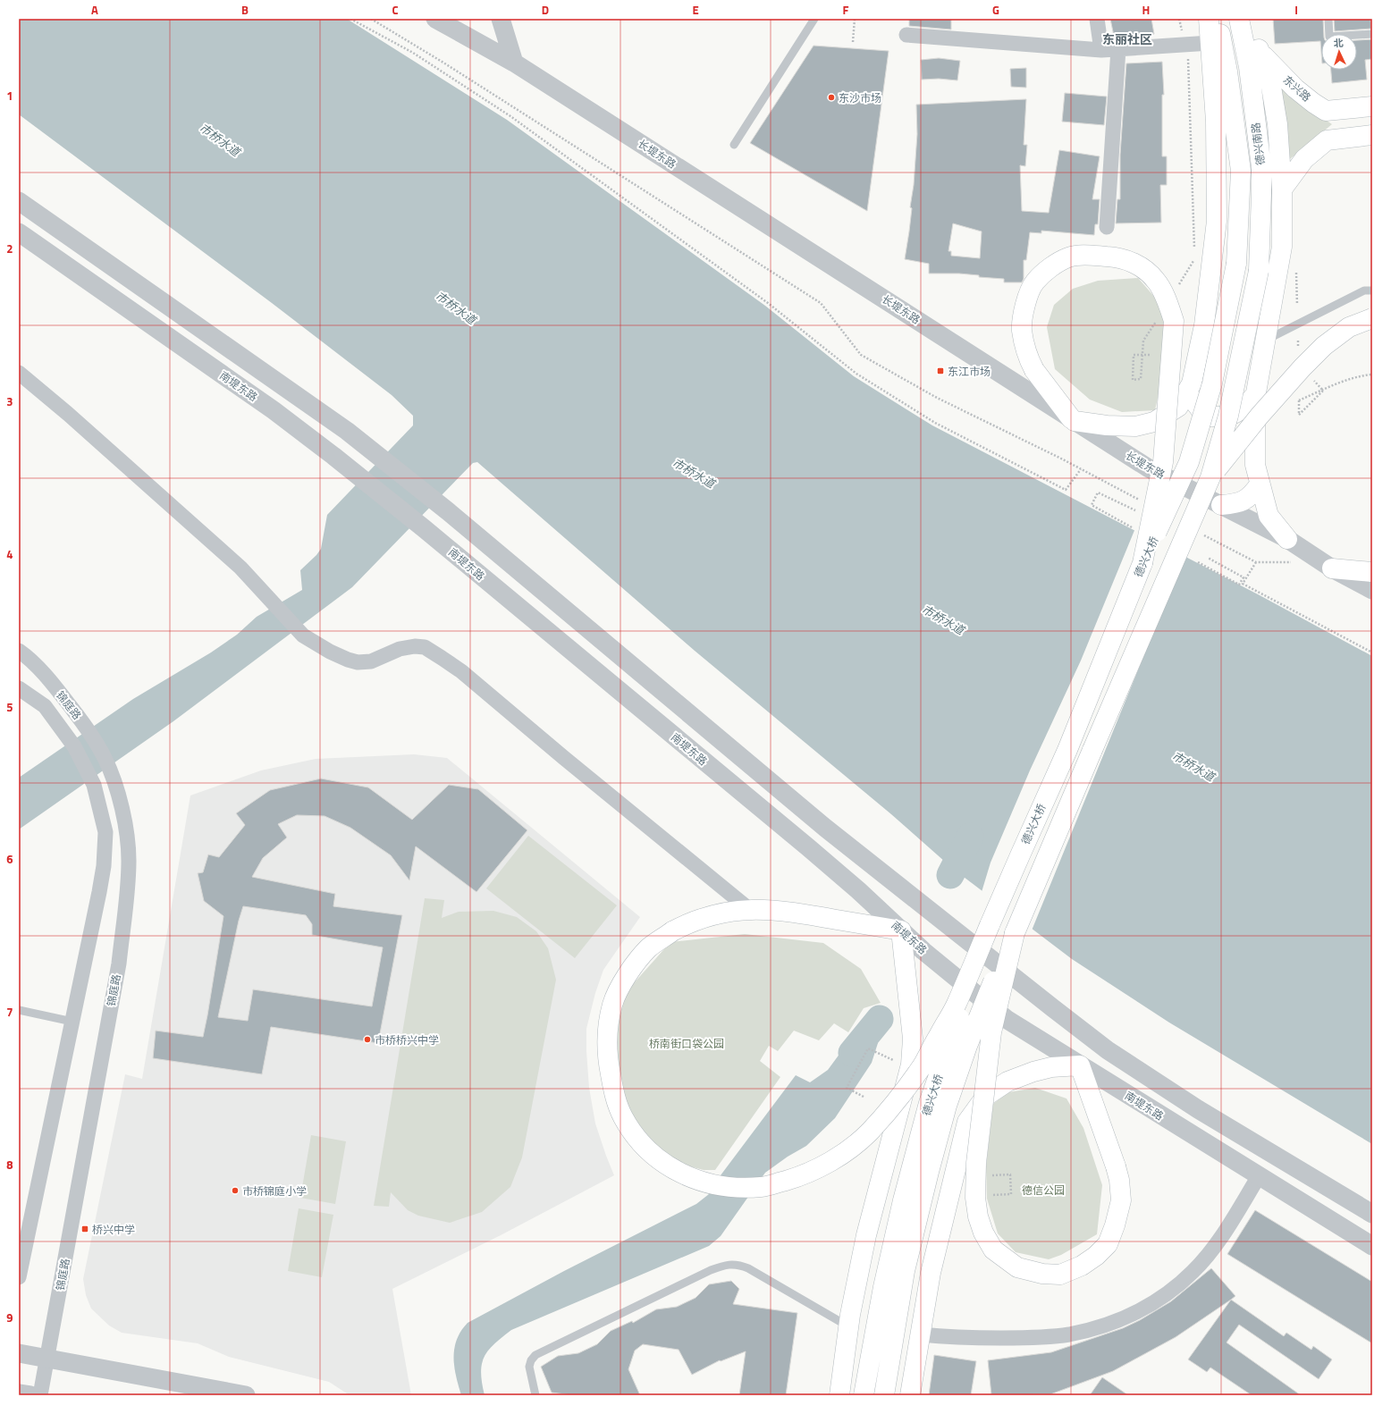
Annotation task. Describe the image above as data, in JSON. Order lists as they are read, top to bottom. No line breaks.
{"streets":{"main road":["东兴路","德兴南路","德兴大桥"],"street":["长堤东路","南堤东路","锦庭路"]},"crossings":[["东兴路","德兴南路"],["德兴南路","德兴大桥"]],"districts":["东丽社区"],"water":["市桥水道"],"parks":["桥南街口袋公园","德信公园"],"places":{"other":["东沙市场","市桥桥兴中学","市桥锦庭小学"],"transit":["东江市场","桥兴中学"]},"north":"top","grid":{"columns":["A","B","C","D","E","F","G","H","I"],"rows":["1","2","3","4","5","6","7","8","9"]}}
